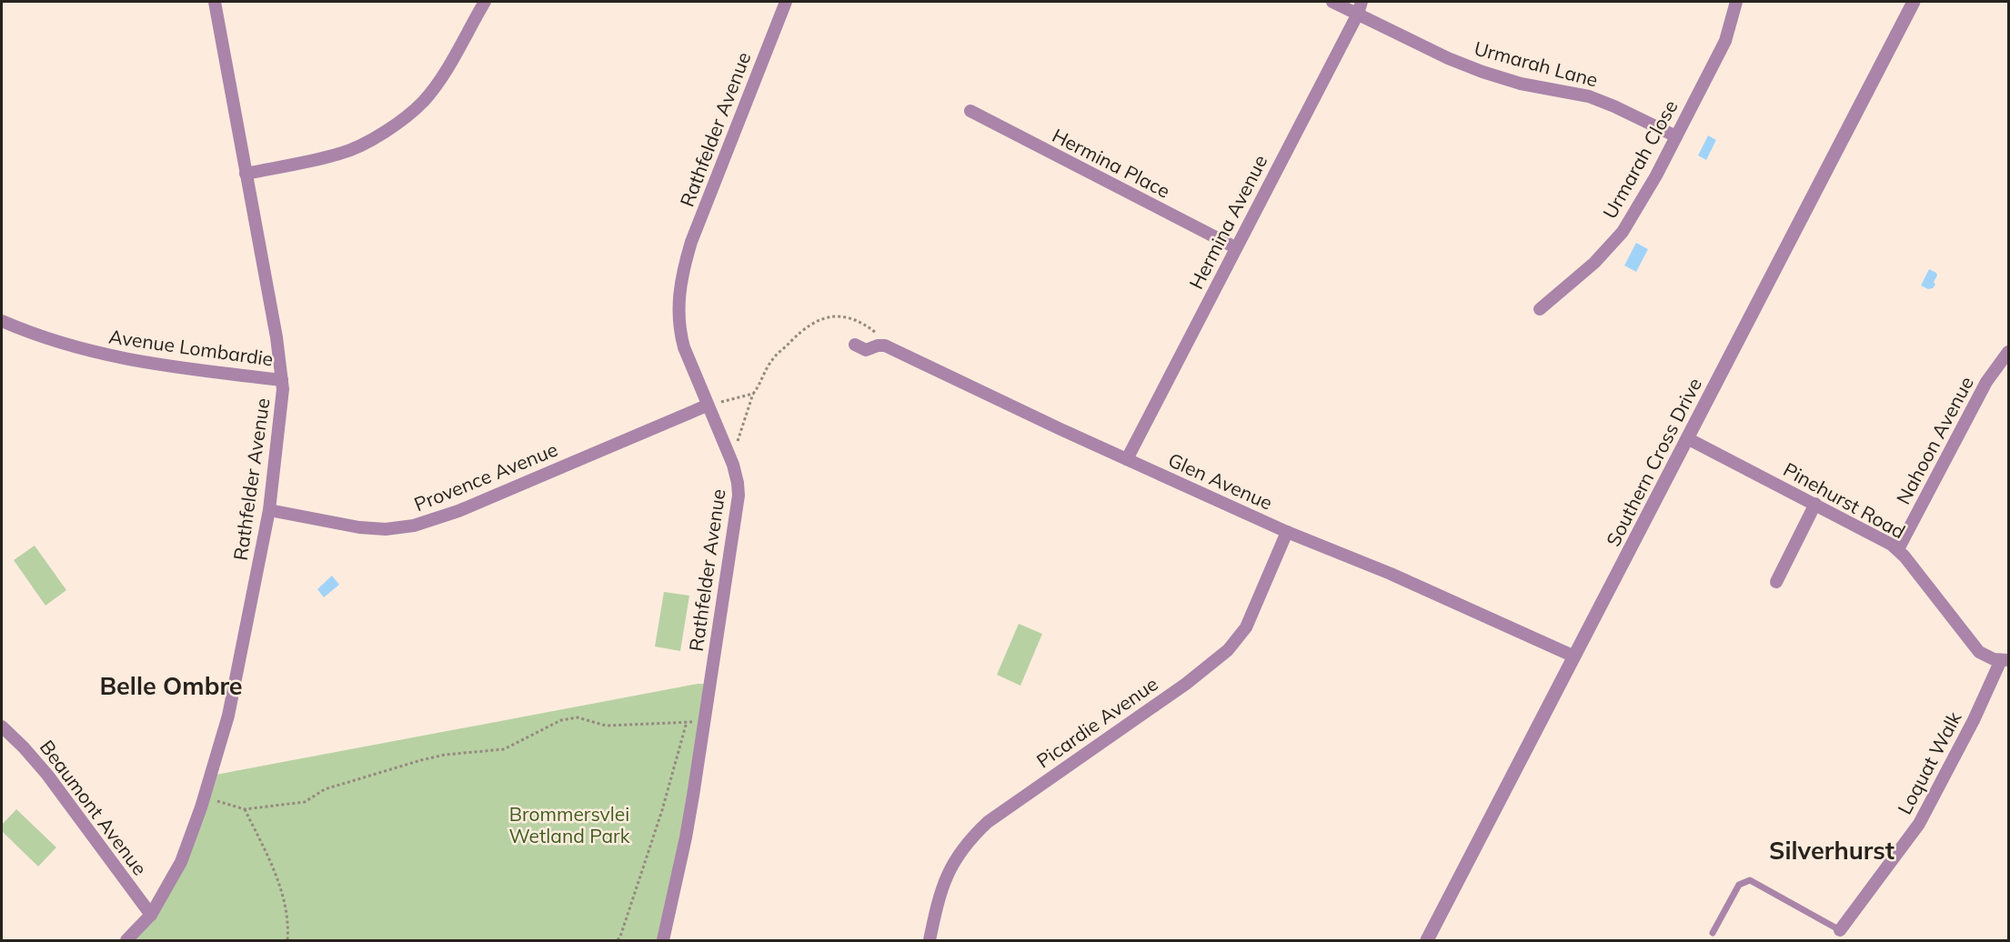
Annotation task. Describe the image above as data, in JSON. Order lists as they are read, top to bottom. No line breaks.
{"streets":{"street":["Urmarah Lane","Rathfelder Avenue","Urmarah Close","Hermina Place","Hermina Avenue","Avenue Lombardie","Nahoon Avenue","Southern Cross Drive","Provence Avenue","Glen Avenue","Pinehurst Road","Picardie Avenue","Loquat Walk","Beaumont Avenue"]},"crossings":[["Urmarah Lane","Urmarah Close"],["Urmarah Lane","Hermina Avenue"],["Rathfelder Avenue","Avenue Lombardie"],["Rathfelder Avenue","Provence Avenue"],["Rathfelder Avenue","Beaumont Avenue"],["Hermina Place","Hermina Avenue"],["Hermina Avenue","Glen Avenue"],["Nahoon Avenue","Pinehurst Road"],["Southern Cross Drive","Glen Avenue"],["Southern Cross Drive","Pinehurst Road"],["Glen Avenue","Picardie Avenue"],["Pinehurst Road","Loquat Walk"]],"districts":["Belle Ombre","Silverhurst"],"parks":["Brommersvlei Wetland Park"]}
